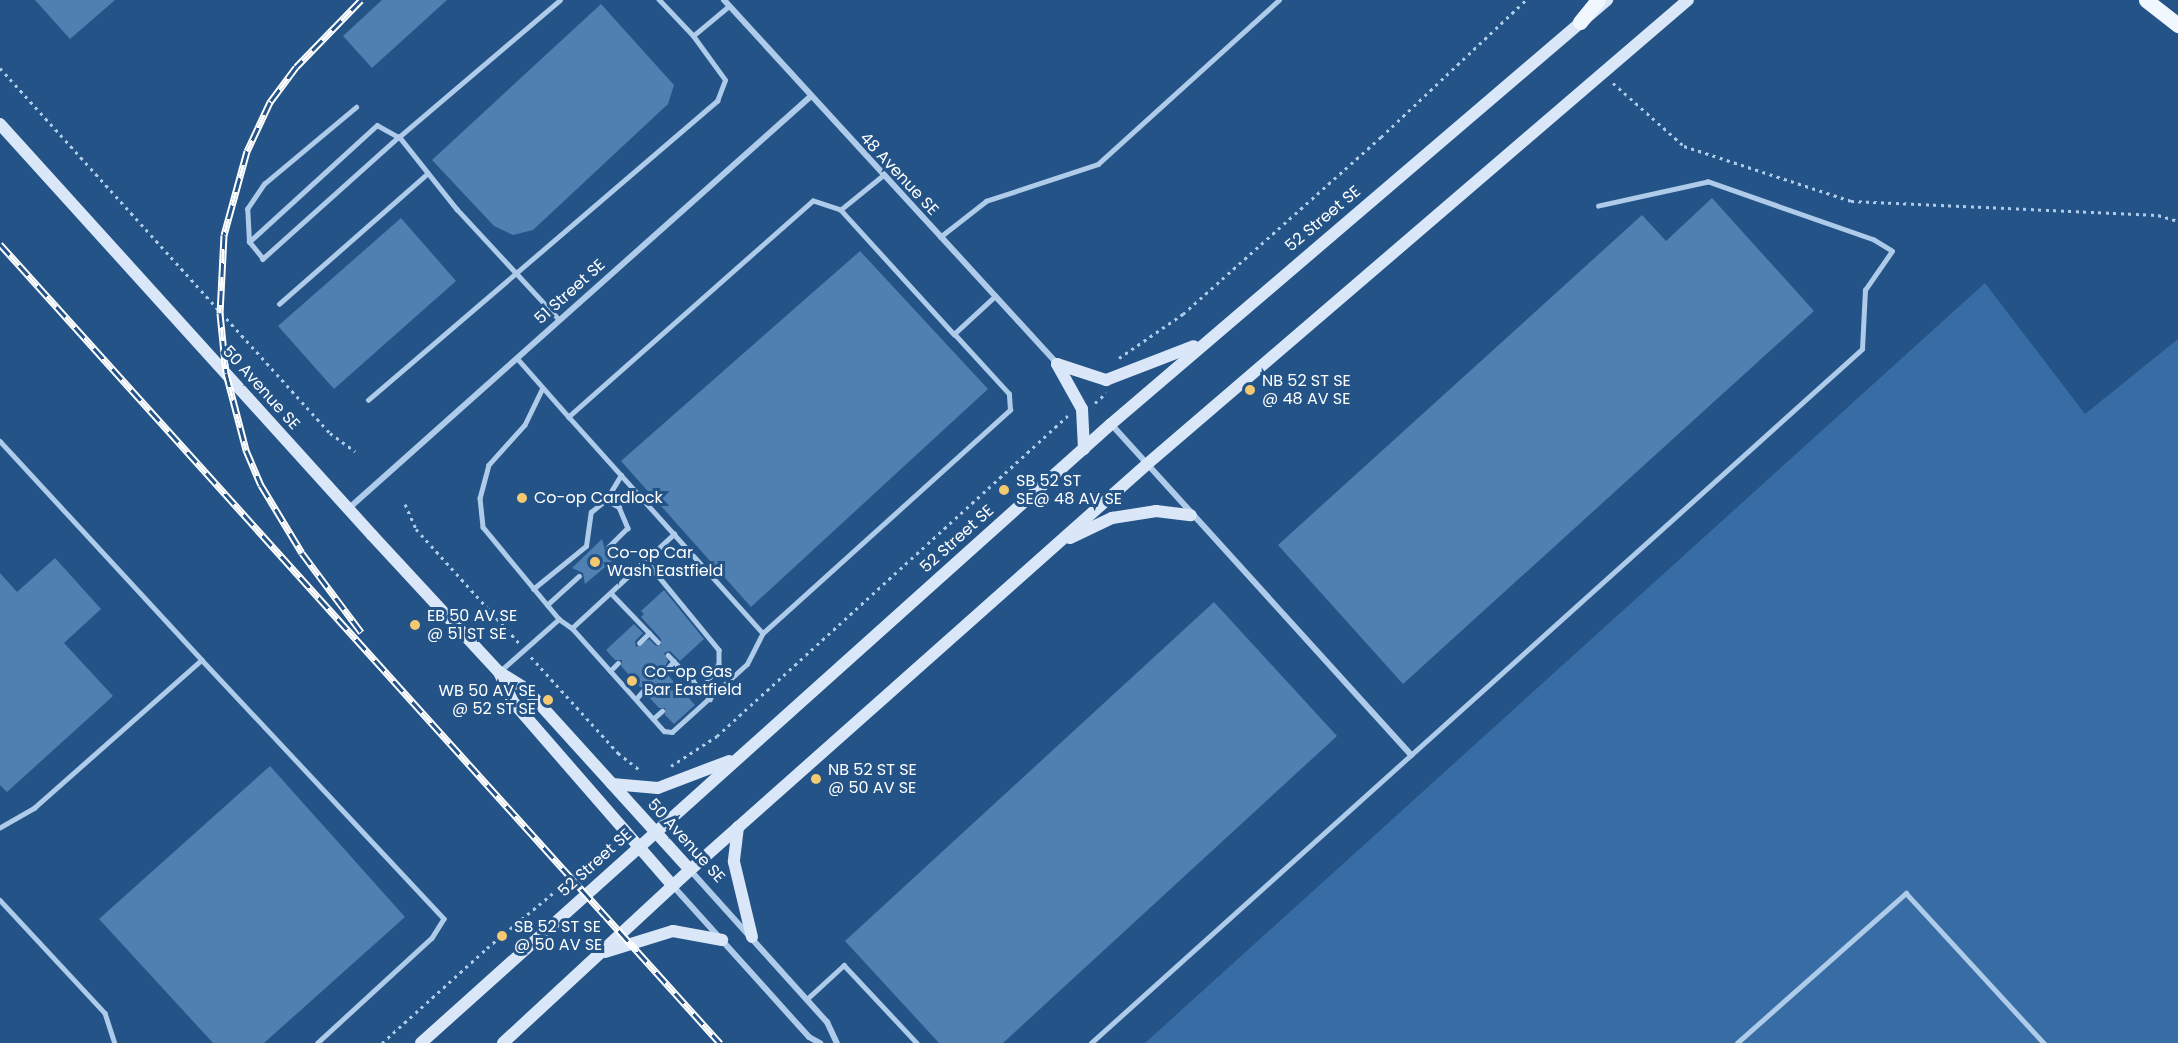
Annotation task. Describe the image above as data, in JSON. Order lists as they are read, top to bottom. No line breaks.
{"streets":{"main road":["52 Street SE","50 Avenue SE"],"street":["48 Avenue SE","51 Street SE"]},"crossings":[["48 Avenue SE","51 Street SE"],["52 Street SE","50 Avenue SE"],["51 Street SE","50 Avenue SE"]],"places":["NB 52 ST SE @ 48 AV SE","SB 52 ST SE@ 48 AV SE","Co-op Cardlock","Co-op Car Wash Eastfield","EB 50 AV SE @ 51 ST SE","Co-op Gas Bar Eastfield","WB 50 AV SE @ 52 ST SE","NB 52 ST SE @ 50 AV SE","SB 52 ST SE @ 50 AV SE"]}
